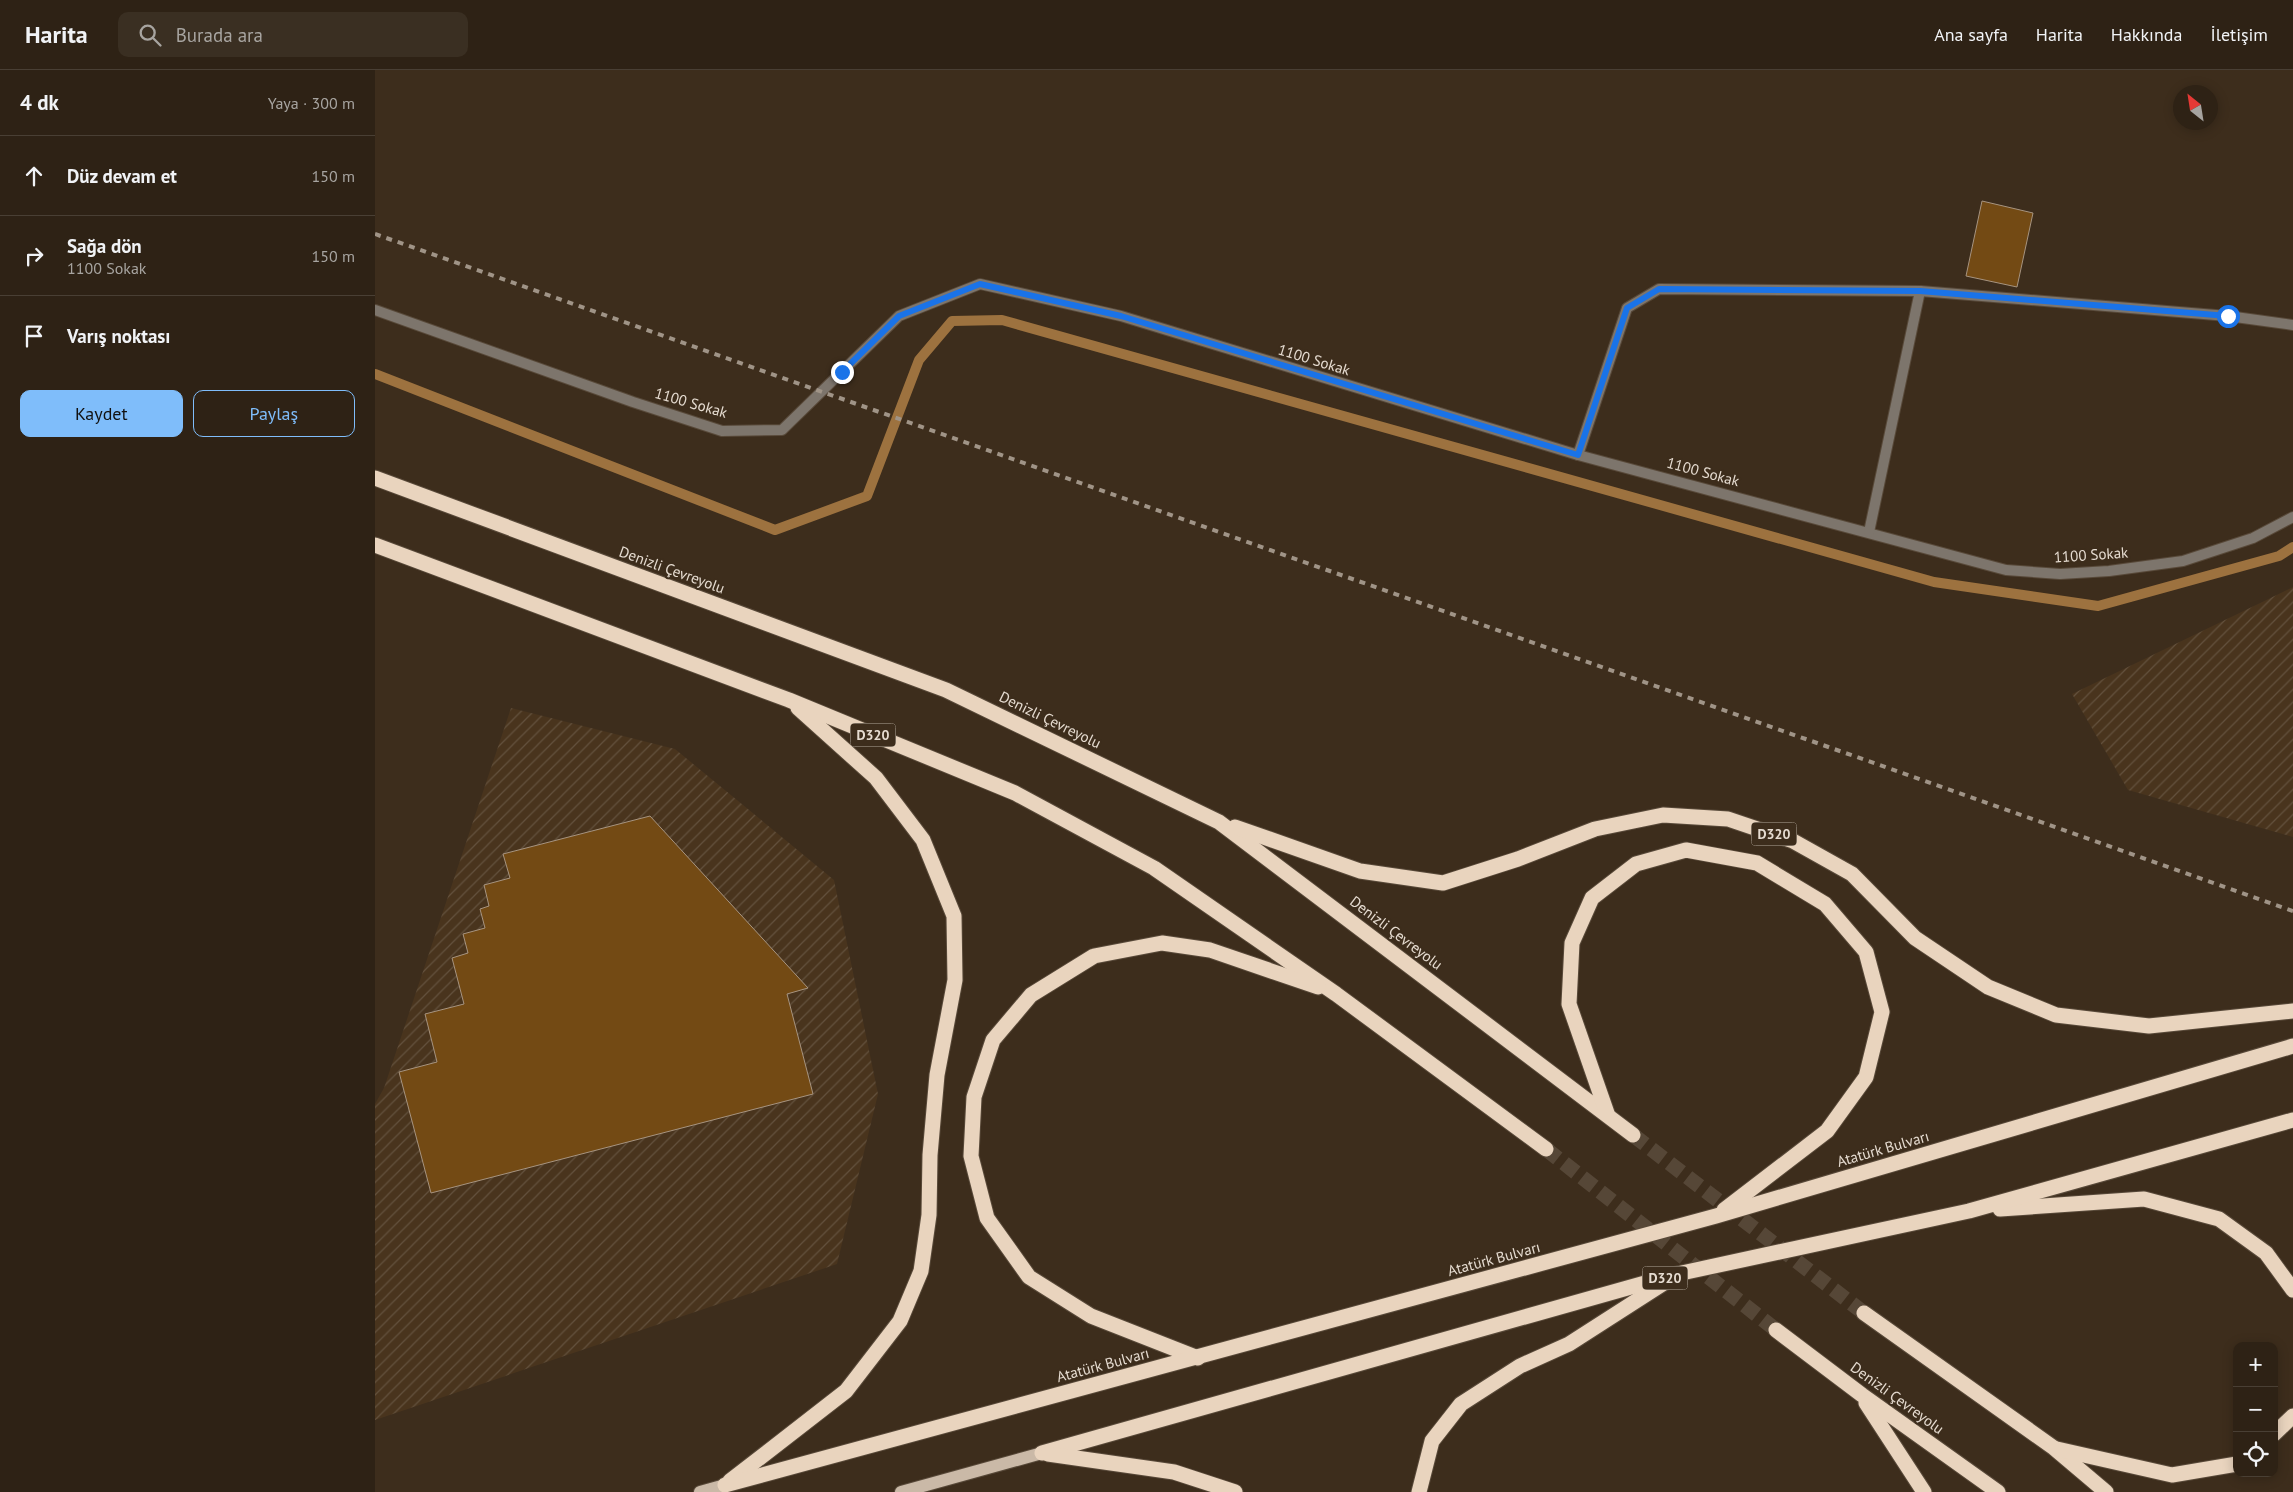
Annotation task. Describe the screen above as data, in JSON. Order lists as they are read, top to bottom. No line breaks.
{"streets":{"highway":["Denizli Çevreyolu","D320","Atatürk Bulvarı"],"street":["1100 Sokak"]},"crossings":[["Denizli Çevreyolu","D320"]],"north":"top left","page":{"header":"Harita","search":"Burada ara","nav":["Ana sayfa","Harita","Hakkında","İletişim"],"heading":["4 dk","Yaya · 300 m"],"list":[["Düz devam et","150 m"],["Sağa dön","1100 Sokak","150 m"],"Varış noktası"],"buttons":["Kaydet","Paylaş"],"map_buttons":["+","−"]}}
